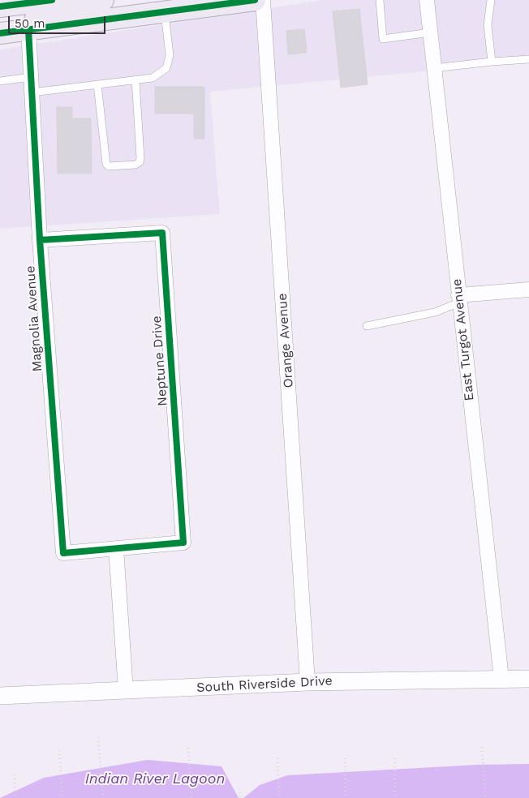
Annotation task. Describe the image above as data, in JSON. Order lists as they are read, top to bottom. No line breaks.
{"streets":{"street":["Magnolia Avenue","East Turgot Avenue","Orange Avenue","Neptune Drive","South Riverside Drive"]},"crossings":[["Magnolia Avenue","Neptune Drive"],["East Turgot Avenue","South Riverside Drive"],["Orange Avenue","South Riverside Drive"]],"water":["Indian River Lagoon"],"scale_bar":"50 m"}
